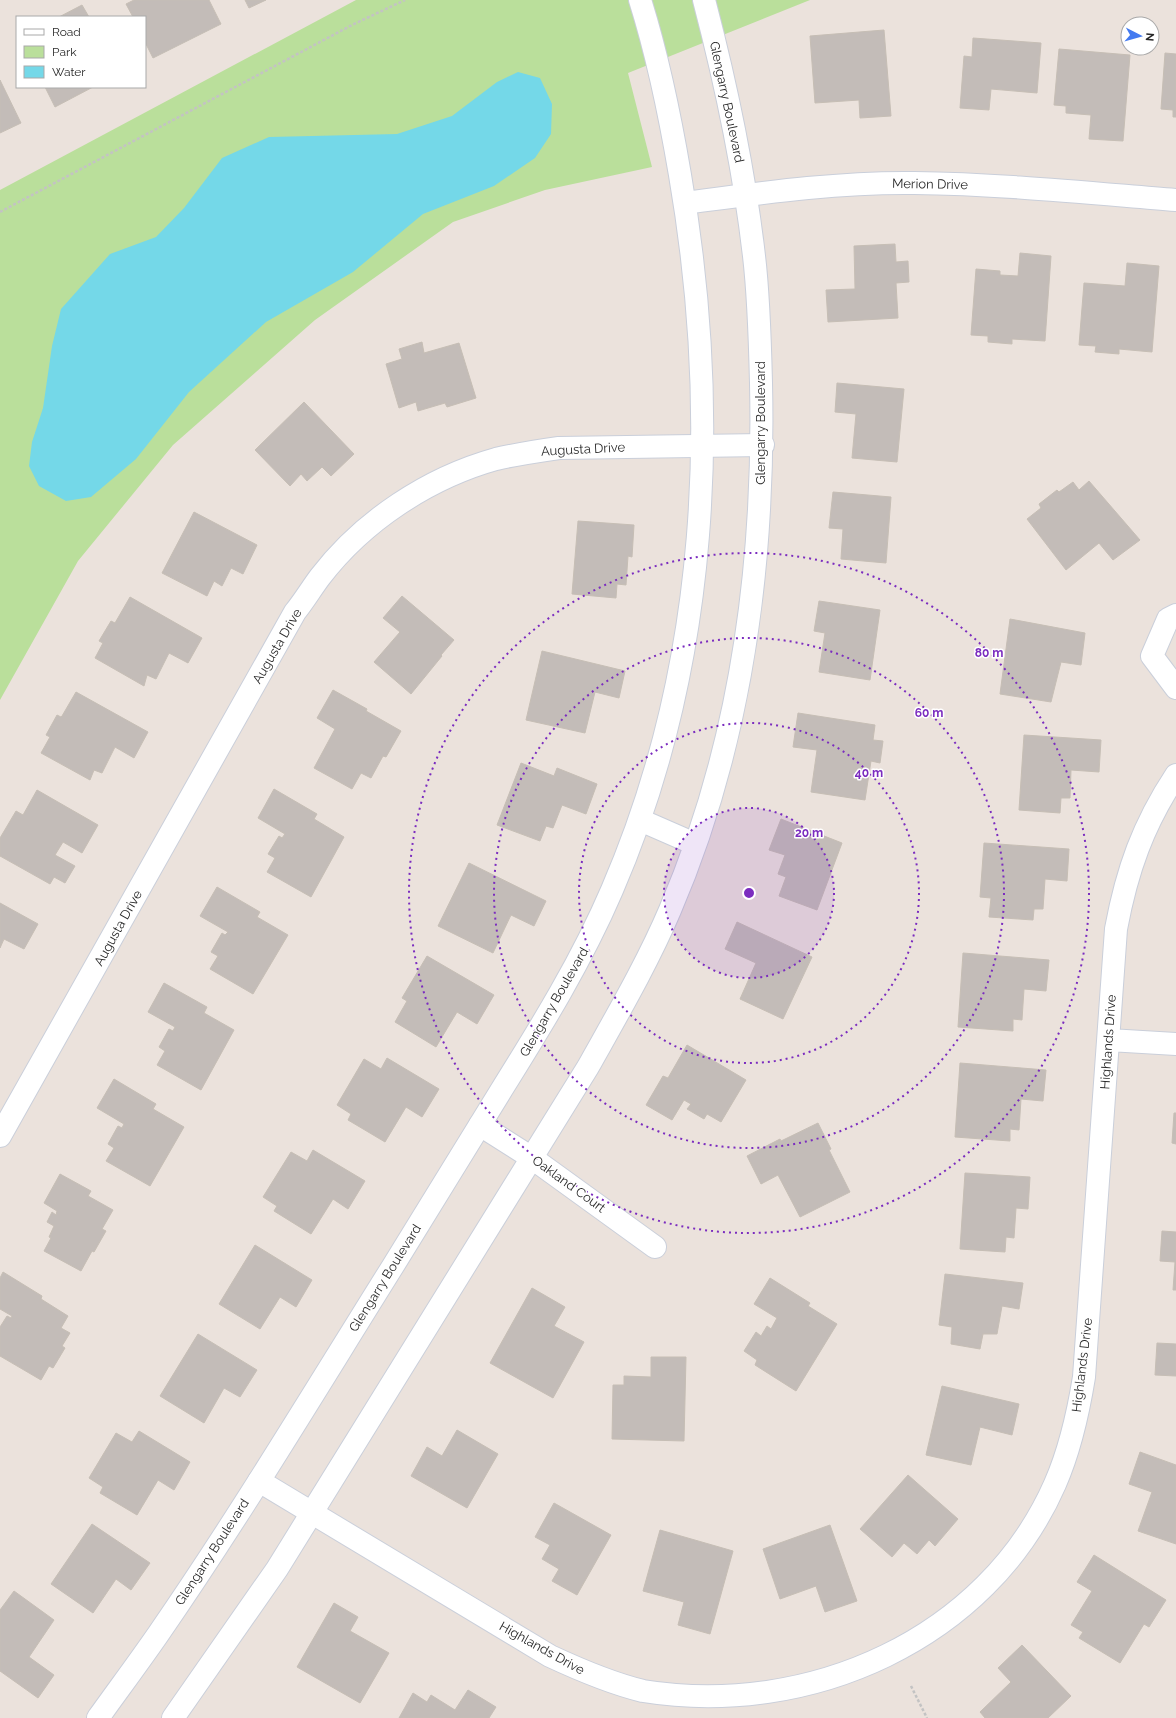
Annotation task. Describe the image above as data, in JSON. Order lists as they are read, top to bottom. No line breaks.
{"streets":{"street":["Glengarry Boulevard","Merion Drive","Augusta Drive","Highlands Drive","Oakland Court"]},"crossings":[["Glengarry Boulevard","Merion Drive"],["Glengarry Boulevard","Augusta Drive"],["Glengarry Boulevard","Highlands Drive"],["Glengarry Boulevard","Oakland Court"]],"legend":["Road","Park","Water"],"north":"right","rings":["80 m","60 m","40 m","20 m"]}
